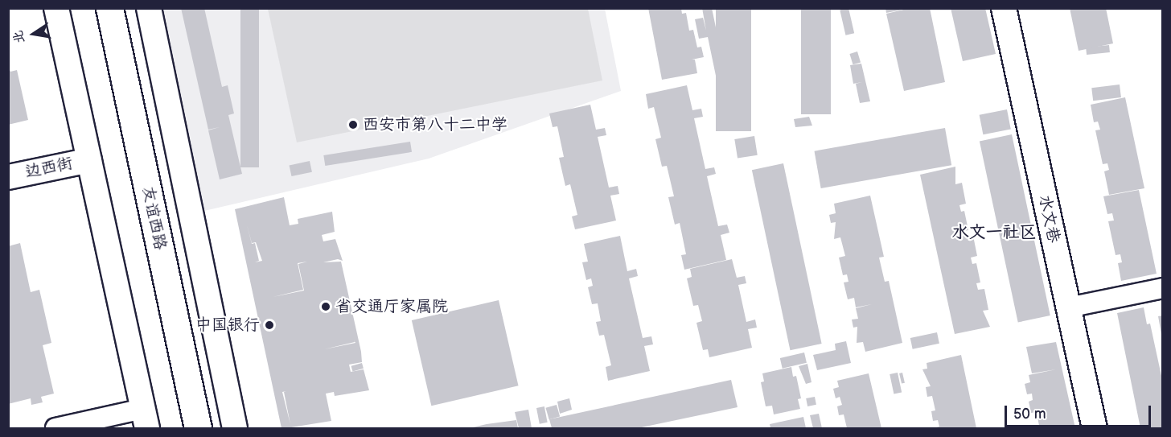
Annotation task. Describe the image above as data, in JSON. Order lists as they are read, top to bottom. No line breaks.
{"streets":{"main road":["友谊西路"],"street":["边西街","水文巷"]},"districts":["水文一社区"],"places":["西安市第八十二中学","省交通厅家属院","中国银行"],"scale_bar":"50 m","north":"left"}
